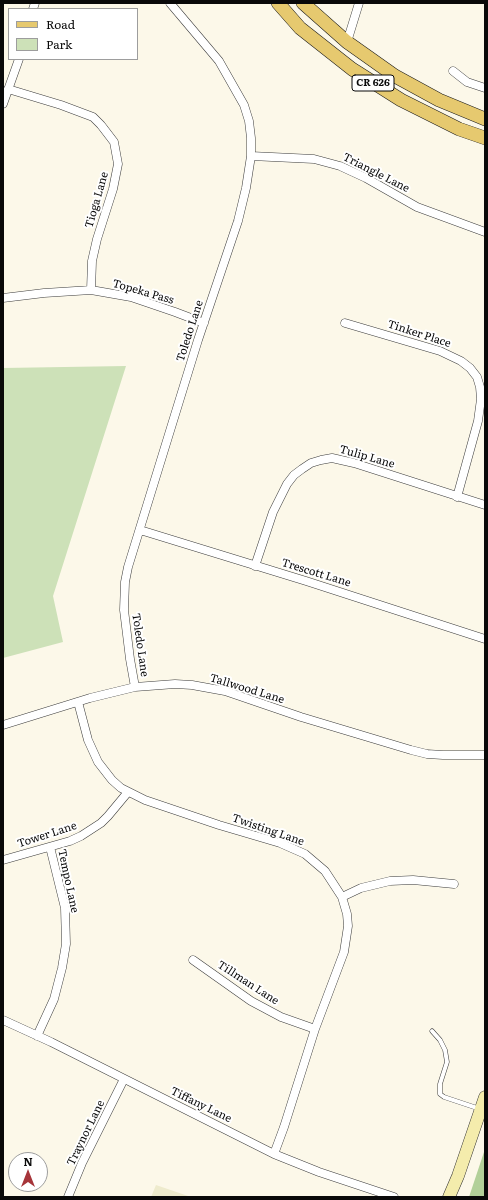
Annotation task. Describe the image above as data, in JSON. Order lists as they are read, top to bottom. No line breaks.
{"streets":{"main road":["CR 626"],"street":["Triangle Lane","Tioga Lane","Topeka Pass","Toledo Lane","Tinker Place","Tulip Lane","Trescott Lane","Tallwood Lane","Twisting Lane","Tower Lane","Tempo Lane","Tillman Lane","Tiffany Lane","Traynor Lane"]},"crossings":[["Triangle Lane","Toledo Lane"],["Tioga Lane","Topeka Pass"],["Topeka Pass","Toledo Lane"],["Toledo Lane","Trescott Lane"],["Toledo Lane","Tallwood Lane"],["Tinker Place","Tulip Lane"],["Tulip Lane","Trescott Lane"],["Tallwood Lane","Twisting Lane"],["Twisting Lane","Tower Lane"],["Twisting Lane","Tillman Lane"],["Twisting Lane","Tiffany Lane"],["Tower Lane","Tempo Lane"],["Tempo Lane","Tiffany Lane"],["Tiffany Lane","Traynor Lane"]],"legend":["Road","Park"],"north":"top"}
